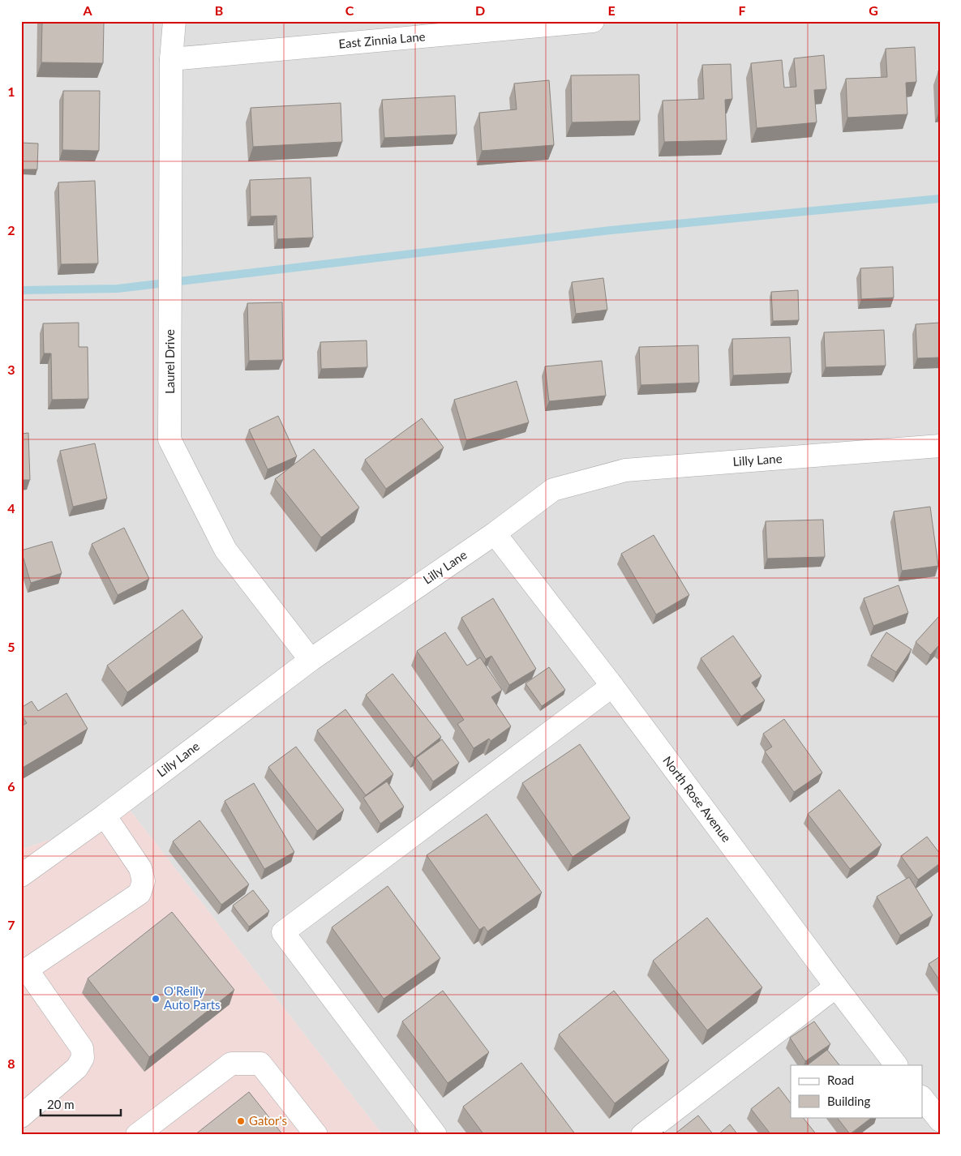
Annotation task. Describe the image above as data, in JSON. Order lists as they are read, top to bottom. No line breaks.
{"streets":{"street":["East Zinnia Lane","Laurel Drive","Lilly Lane","North Rose Avenue"]},"crossings":[["East Zinnia Lane","Laurel Drive"],["Laurel Drive","Lilly Lane"],["Lilly Lane","North Rose Avenue"]],"places":["O'Reilly Auto Parts","Gator's"],"legend":["Road","Building"],"scale_bar":"20 m","grid":{"columns":["A","B","C","D","E","F","G"],"rows":["1","2","3","4","5","6","7","8"]}}
